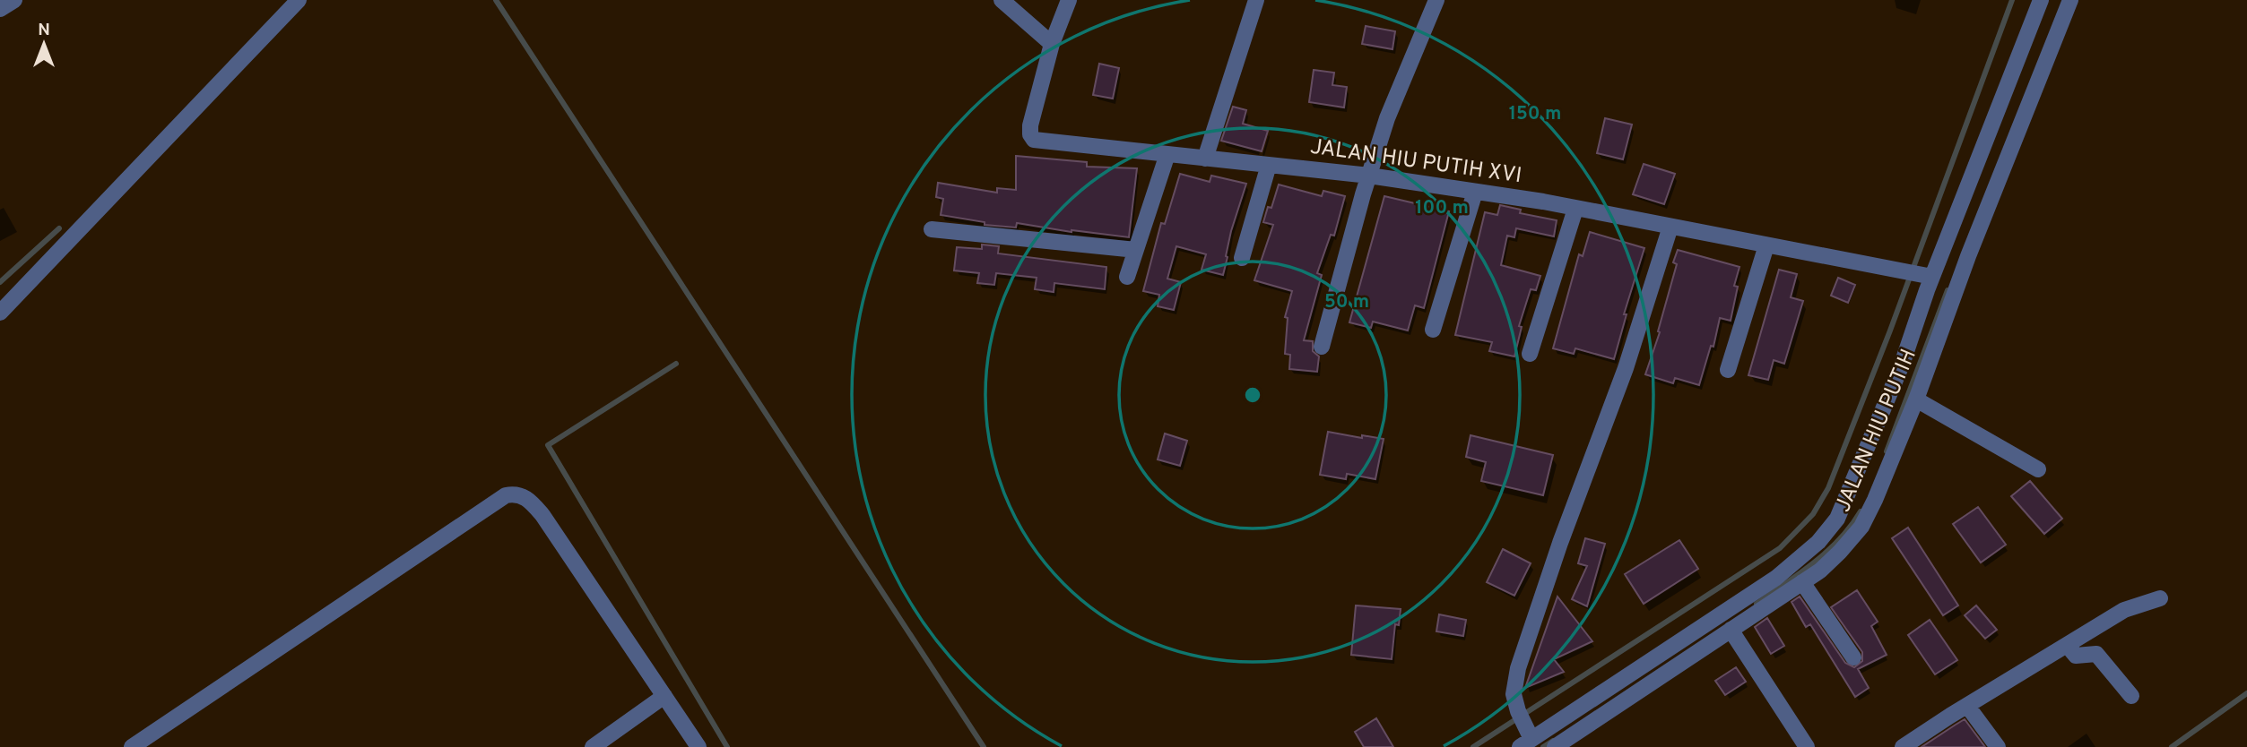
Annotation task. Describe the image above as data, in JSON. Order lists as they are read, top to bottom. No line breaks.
{"streets":{"street":["JALAN HIU PUTIH XVI","JALAN HIU PUTIH"]},"crossings":[["JALAN HIU PUTIH XVI","JALAN HIU PUTIH"]],"north":"top","rings":["150 m","100 m","50 m"]}
